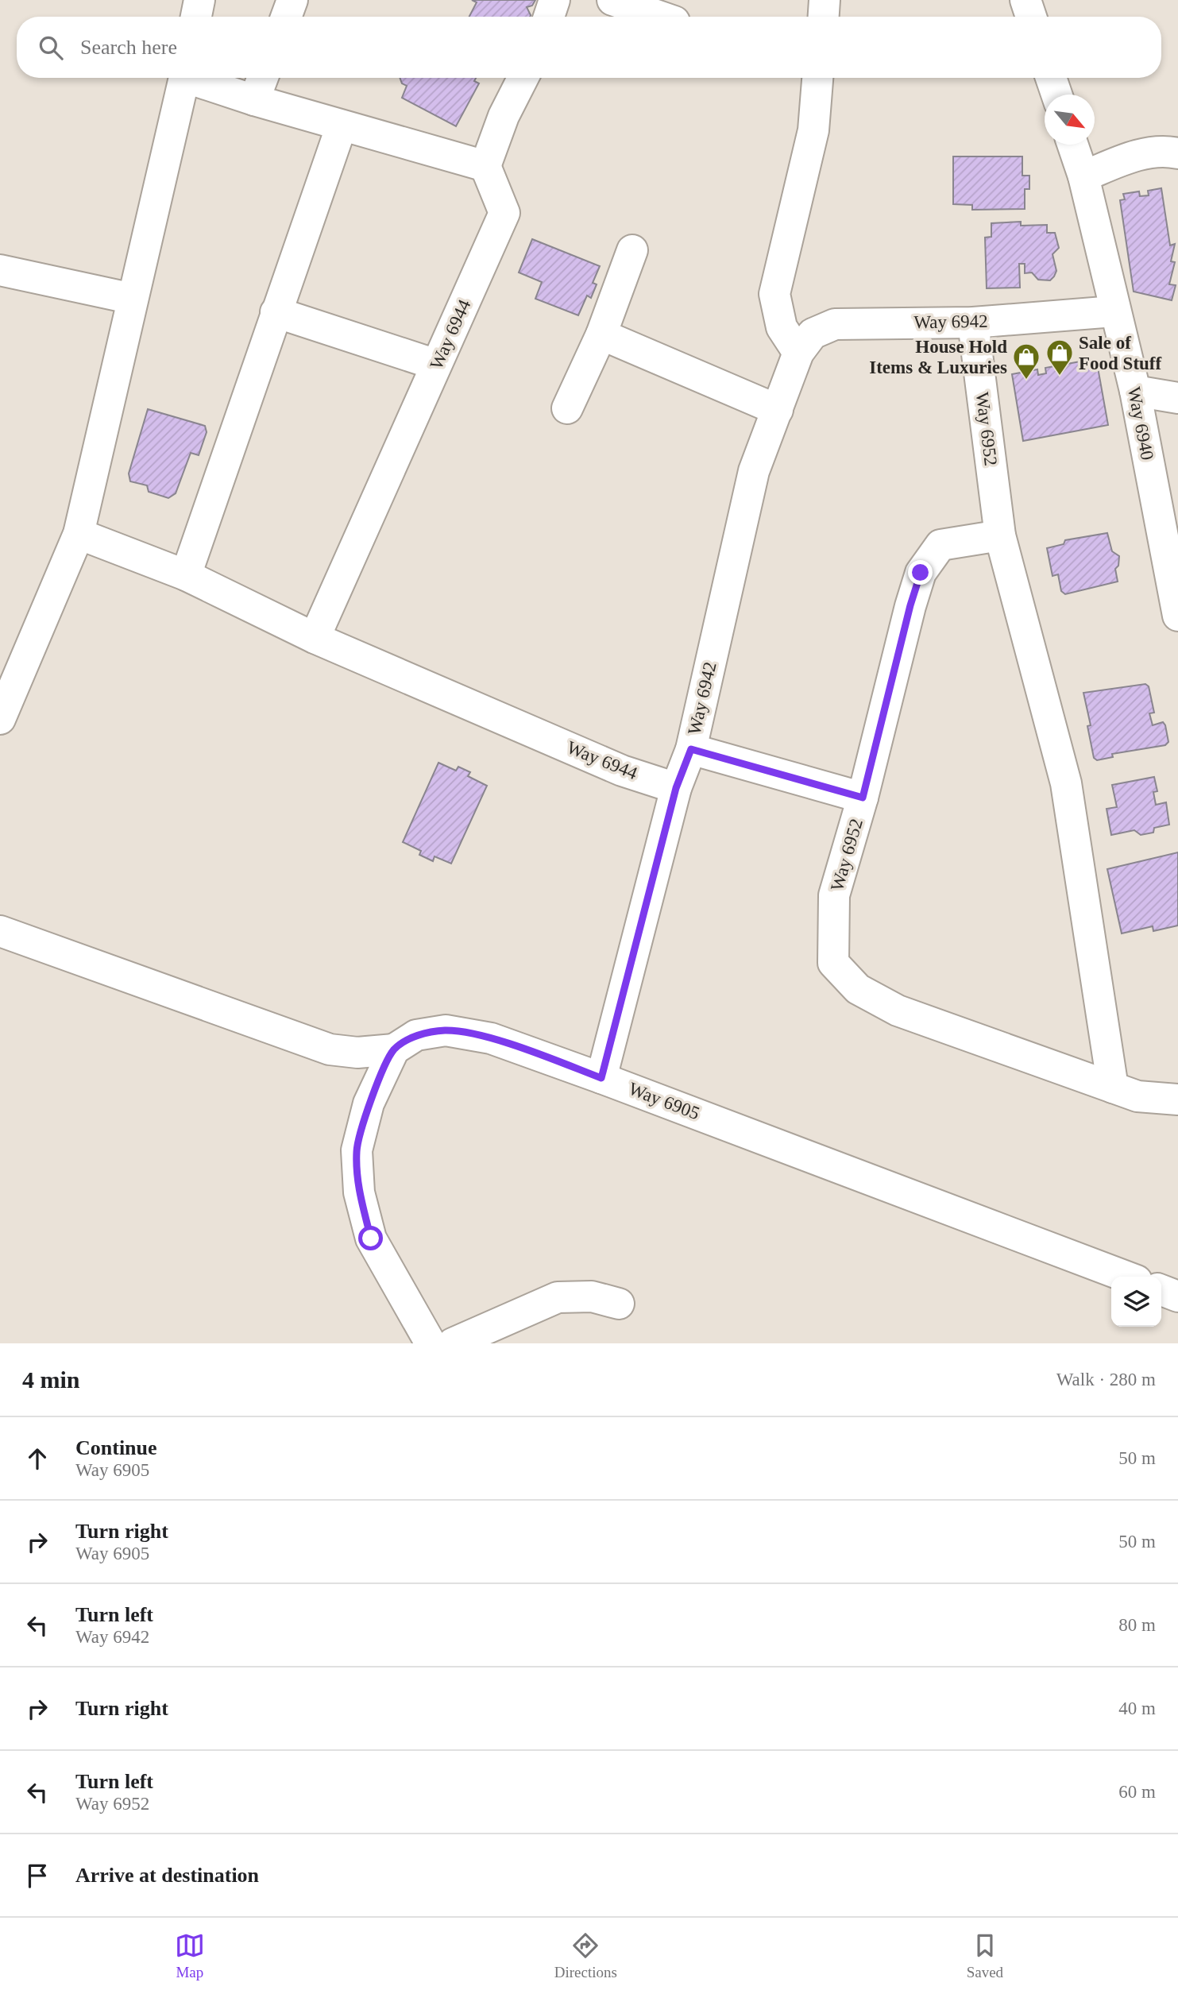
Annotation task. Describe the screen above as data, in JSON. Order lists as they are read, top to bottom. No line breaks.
{"streets":{"street":["Way 6942","Way 6944","Way 6940","Way 6952","Way 6905"]},"crossings":[["Way 6942","Way 6944"],["Way 6942","Way 6940"],["Way 6942","Way 6952"],["Way 6942","Way 6905"]],"places":{"shop":["Sale of Food Stuff","House Hold Items & Luxuries"]},"north":"bottom right","page":{"search":"Search here","heading":["4 min","Walk · 280 m"],"list":[["Continue","Way 6905","50 m"],["Turn right","Way 6905","50 m"],["Turn left","Way 6942","80 m"],["Turn right","40 m"],["Turn left","Way 6952","60 m"],"Arrive at destination"],"nav":["Map","Directions","Saved"]}}
